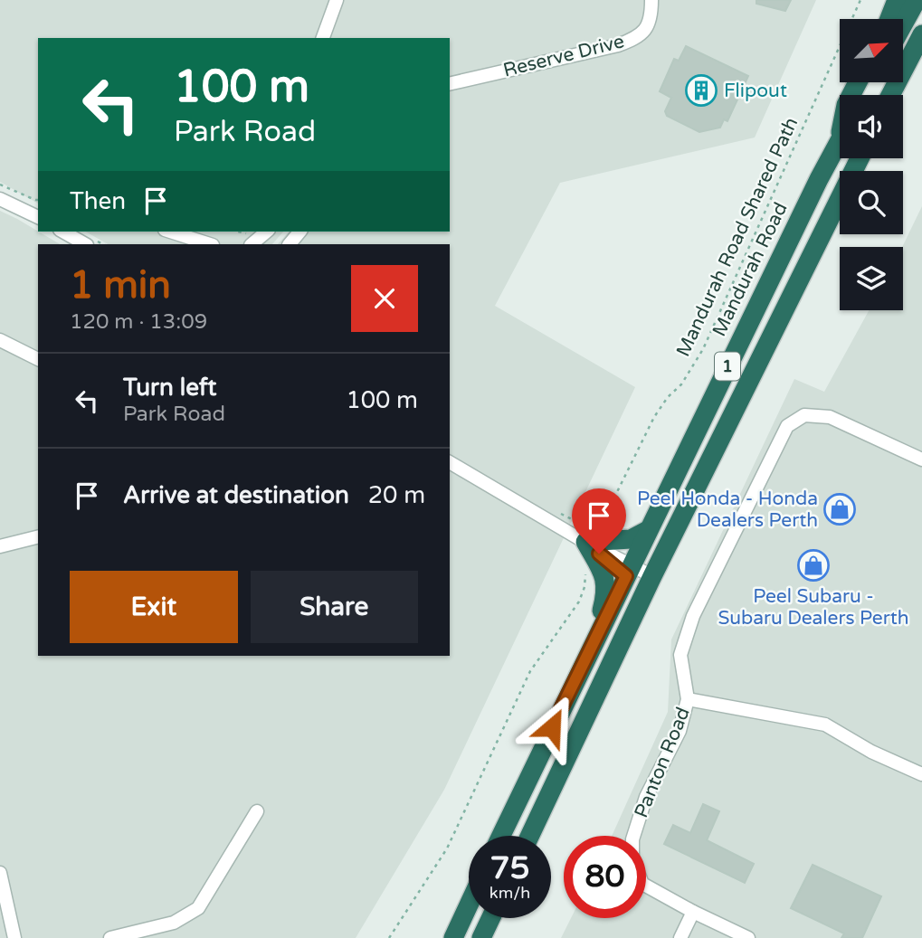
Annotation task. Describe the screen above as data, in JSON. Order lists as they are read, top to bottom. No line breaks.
{"streets":{"highway":["Mandurah Road","1"],"street":["Reserve Drive","Panton Road"],"path":["Mandurah Road Shared Path"]},"places":{"building":["Flipout"],"shop":["Peel Honda - Honda Dealers Perth","Peel Subaru - Subaru Dealers Perth"]},"north":"top right","page":{"turn":["100 m","Park Road"],"then":"Then","heading":["1 min","120 m · 13:09"],"list":[{"name":"Turn left","note":"Park Road","value":"100 m"},{"name":"Arrive at destination","value":"20 m"}],"buttons":["Exit","Share"],"speed":"75 km/h","limit":"80"}}
